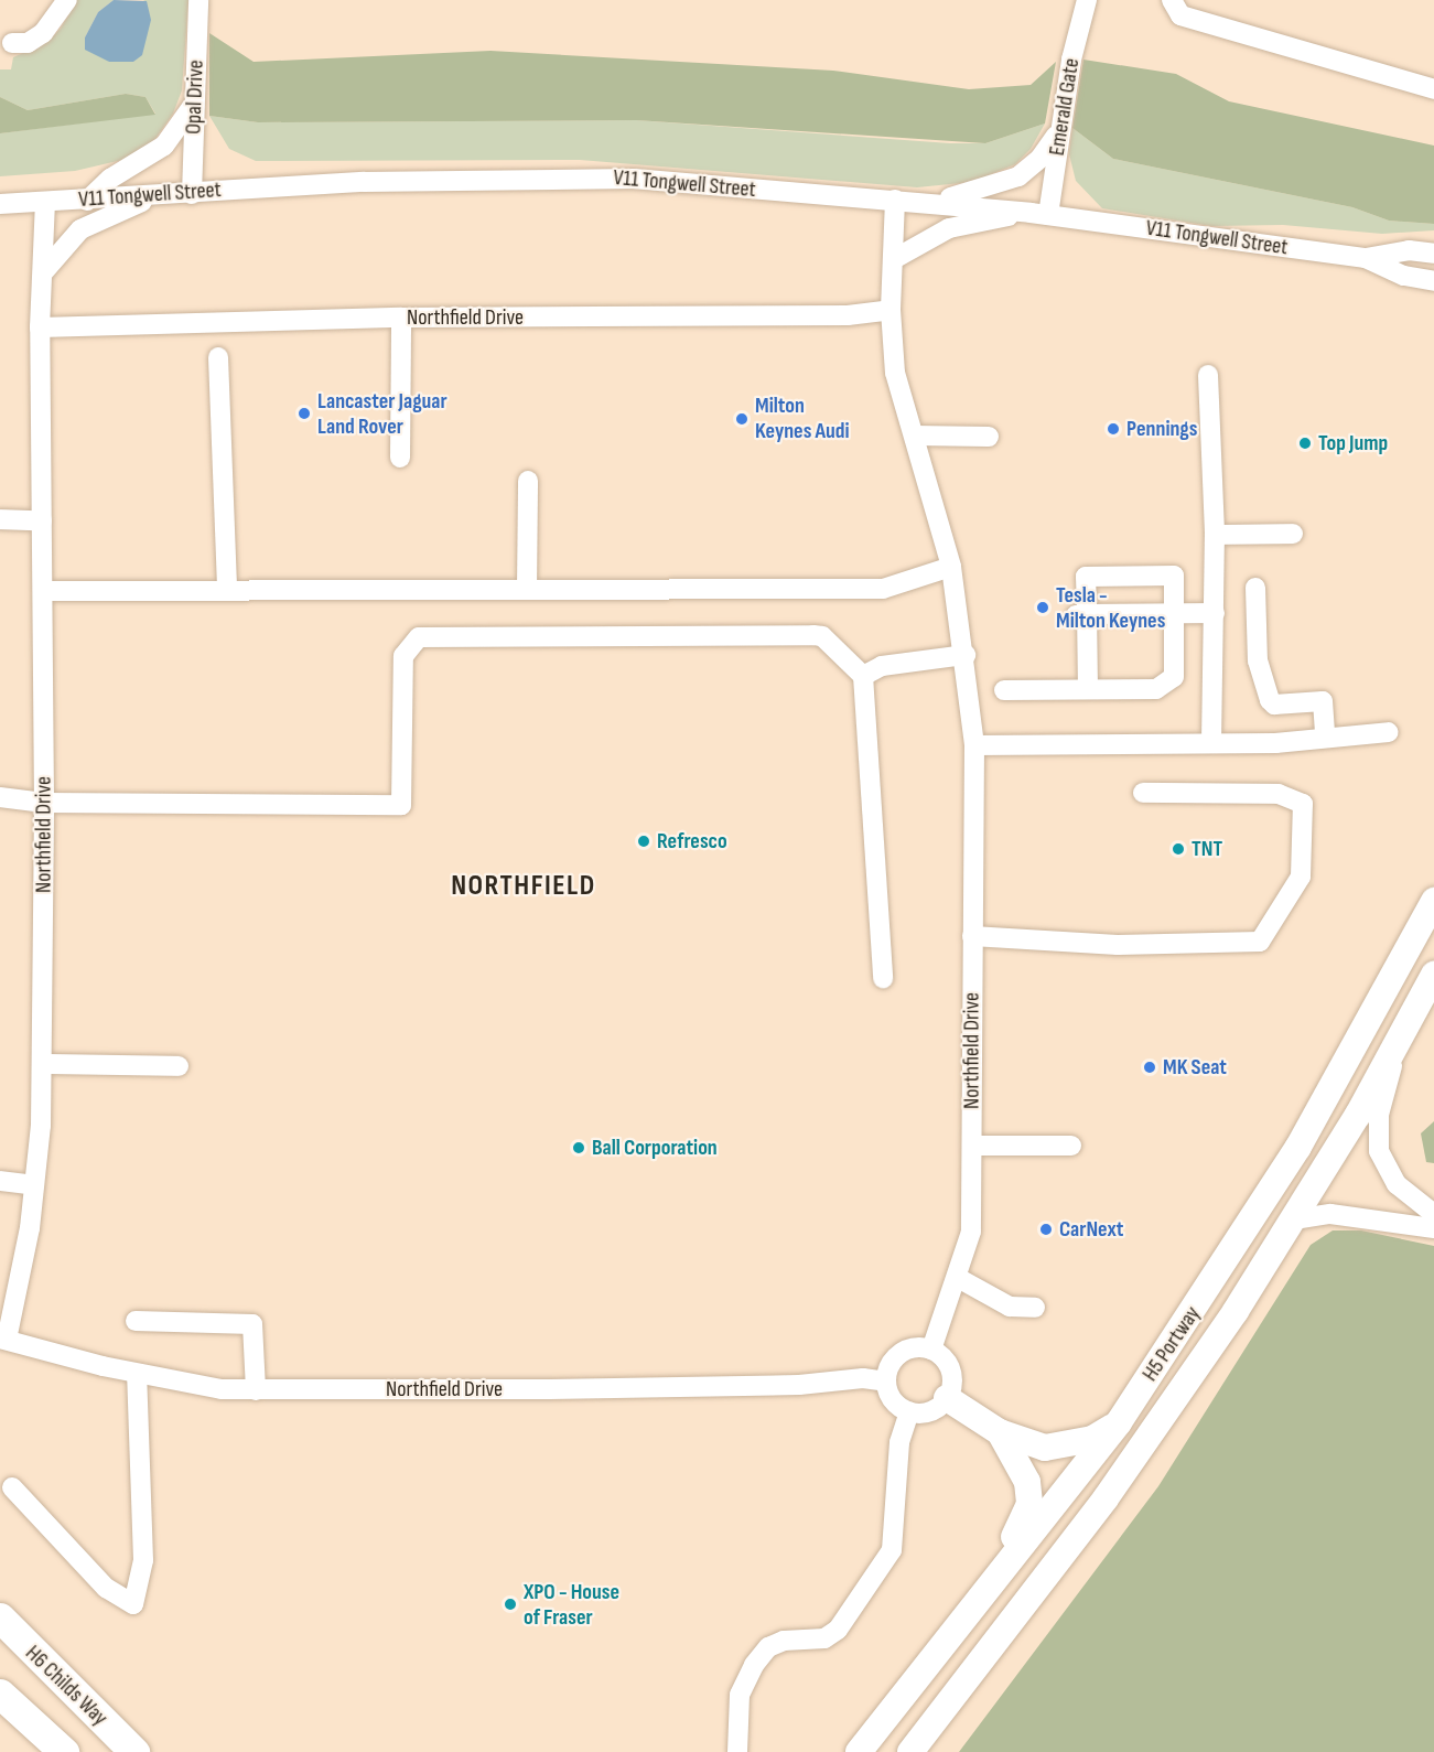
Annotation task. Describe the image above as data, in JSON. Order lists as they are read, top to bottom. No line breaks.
{"streets":{"highway":["H6 Childs Way"],"main road":["H5 Portway"],"street":["Opal Drive","Emerald Gate","V11 Tongwell Street","Northfield Drive"]},"crossings":[["Opal Drive","V11 Tongwell Street"],["Emerald Gate","V11 Tongwell Street"],["V11 Tongwell Street","Northfield Drive"]],"districts":["NORTHFIELD"],"places":["Lancaster Jaguar Land Rover","Milton Keynes Audi","Pennings","Top Jump","Tesla - Milton Keynes","Refresco","TNT","MK Seat","Ball Corporation","CarNext","XPO - House of Fraser"]}
